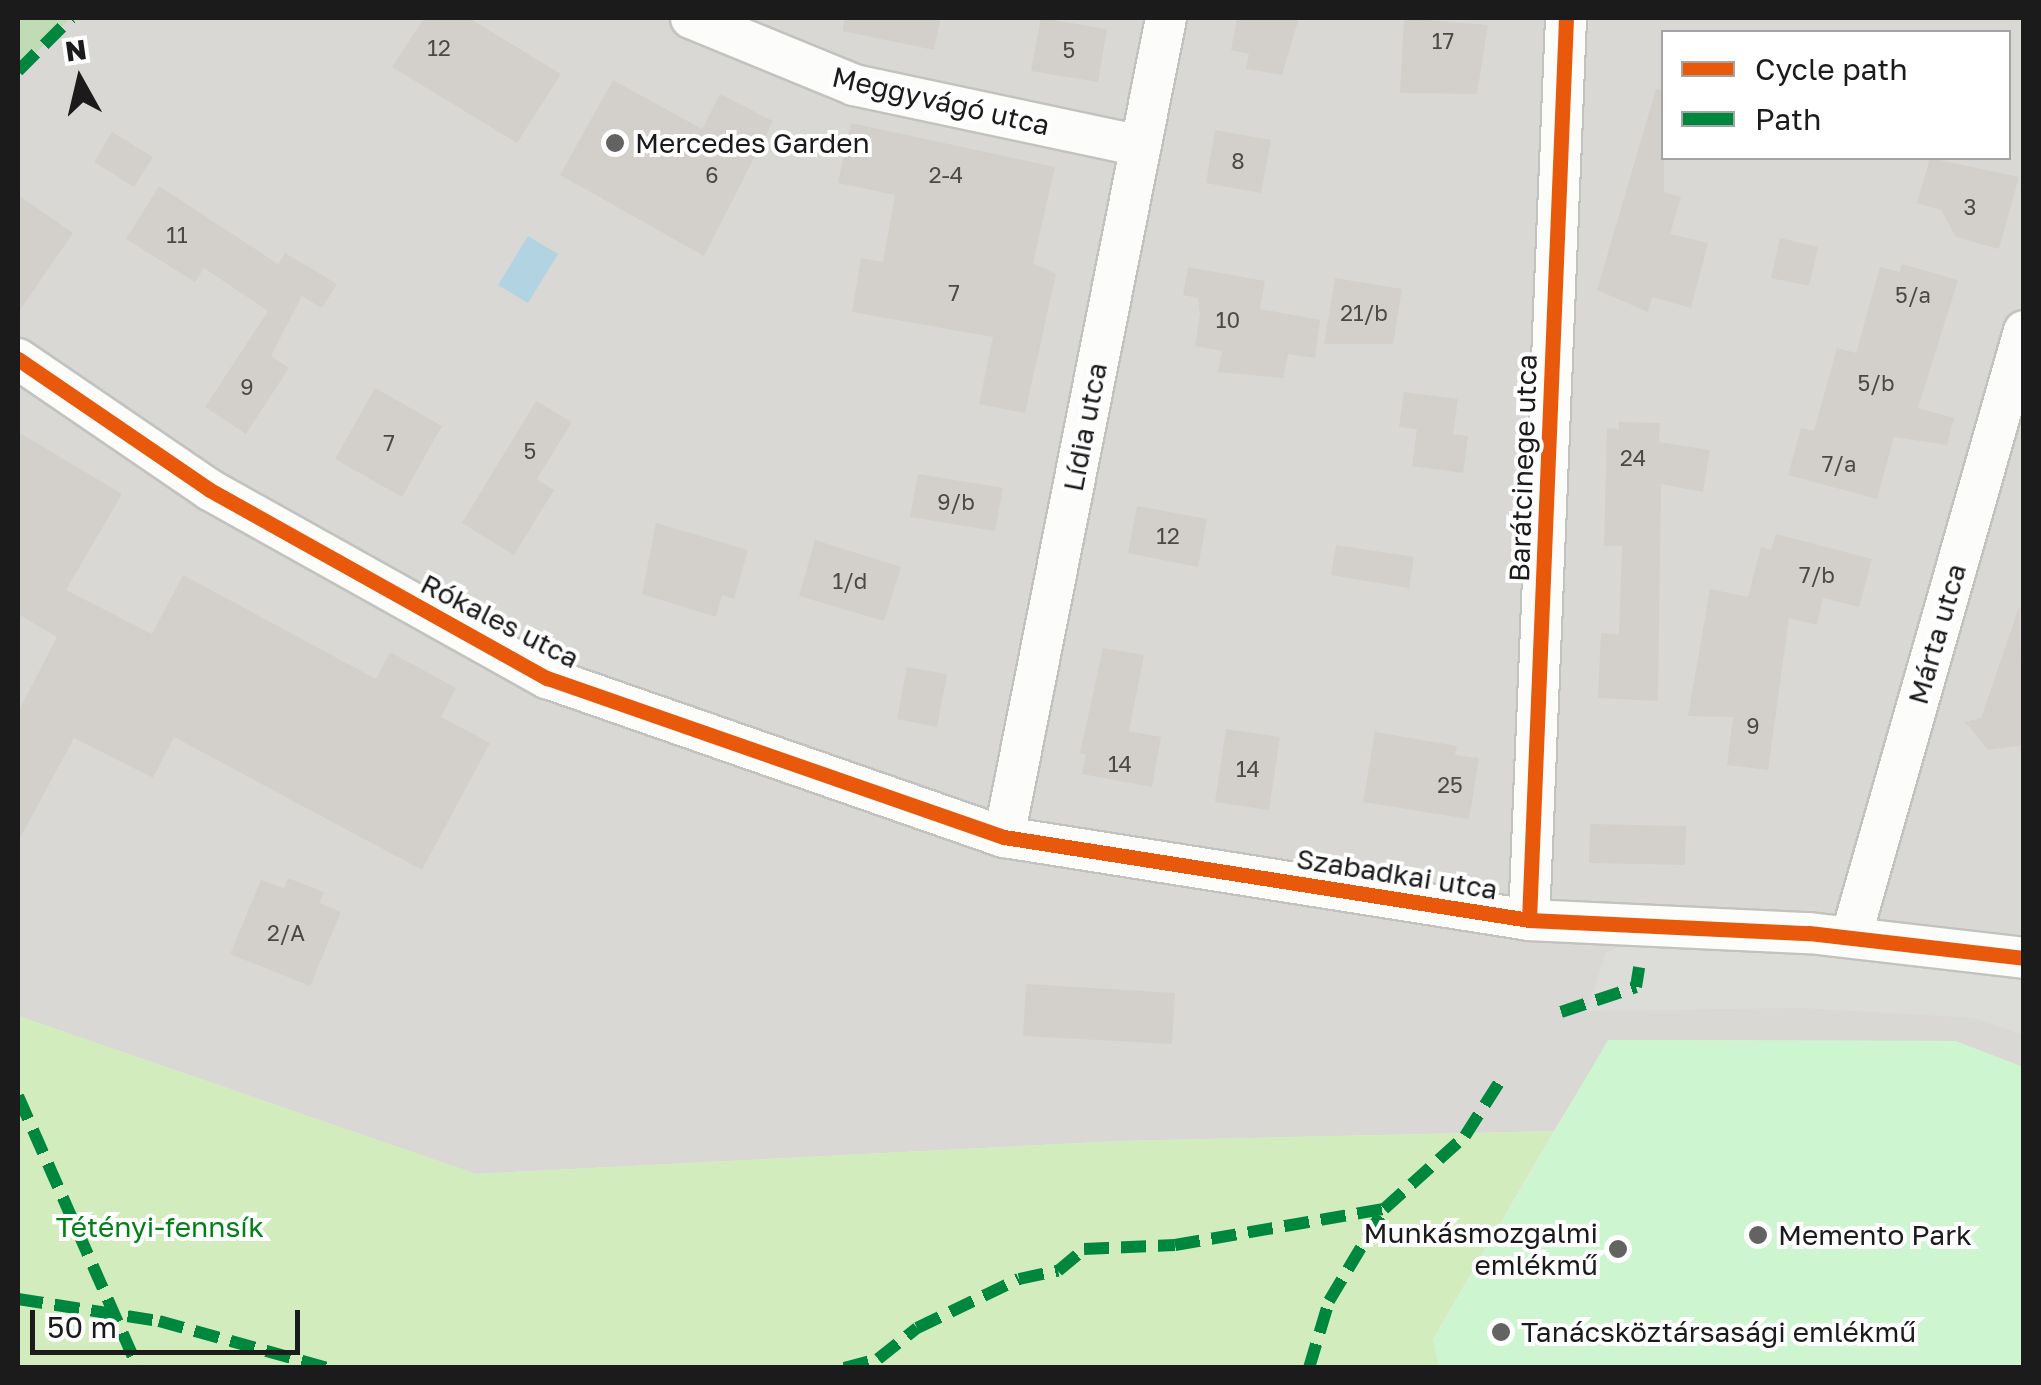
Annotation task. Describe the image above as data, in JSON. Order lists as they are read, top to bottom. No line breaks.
{"streets":{"street":["Meggyvágó utca","Lídia utca","Barátcinege utca","Rókales utca","Márta utca","Szabadkai utca"]},"crossings":[["Meggyvágó utca","Lídia utca"],["Lídia utca","Rókales utca"],["Lídia utca","Szabadkai utca"],["Barátcinege utca","Szabadkai utca"],["Rókales utca","Szabadkai utca"],["Márta utca","Szabadkai utca"]],"parks":["Tétényi-fennsík"],"places":["Mercedes Garden","Memento Park","Munkásmozgalmi emlékmű","Tanácsköztársasági emlékmű"],"house_numbers":["17","12","5","8","6","2-4","3","11","7","5/a","21/b","10","5/b","9","7","5","24","7/a","9/b","12","7/b","1/d","9","14","14","25","2/A"],"legend":["Cycle path","Path"],"scale_bar":"50 m","north":"top"}
